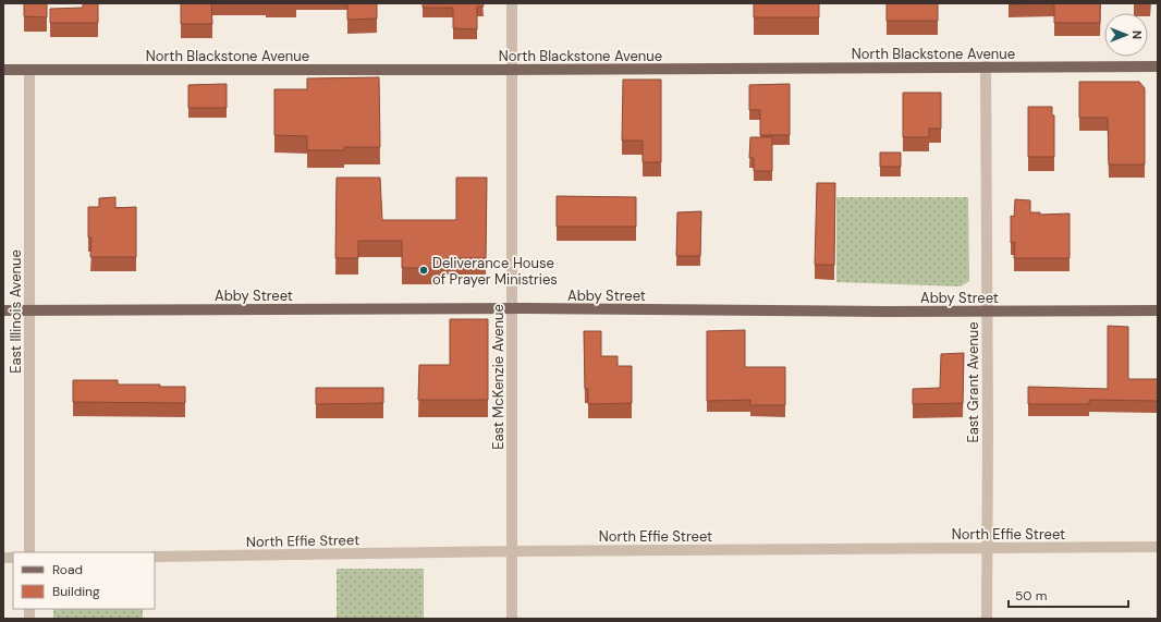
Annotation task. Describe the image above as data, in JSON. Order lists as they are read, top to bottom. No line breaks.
{"streets":{"main road":["North Blackstone Avenue","Abby Street"],"street":["East Illinois Avenue","East McKenzie Avenue","East Grant Avenue","North Effie Street"]},"crossings":[["North Blackstone Avenue","East Illinois Avenue"],["North Blackstone Avenue","East McKenzie Avenue"],["North Blackstone Avenue","East Grant Avenue"],["Abby Street","East Illinois Avenue"],["Abby Street","East McKenzie Avenue"],["Abby Street","East Grant Avenue"],["East McKenzie Avenue","North Effie Street"],["East Grant Avenue","North Effie Street"]],"places":["Deliverance House of Prayer Ministries"],"legend":["Road","Building"],"scale_bar":"50 m","north":"right"}
